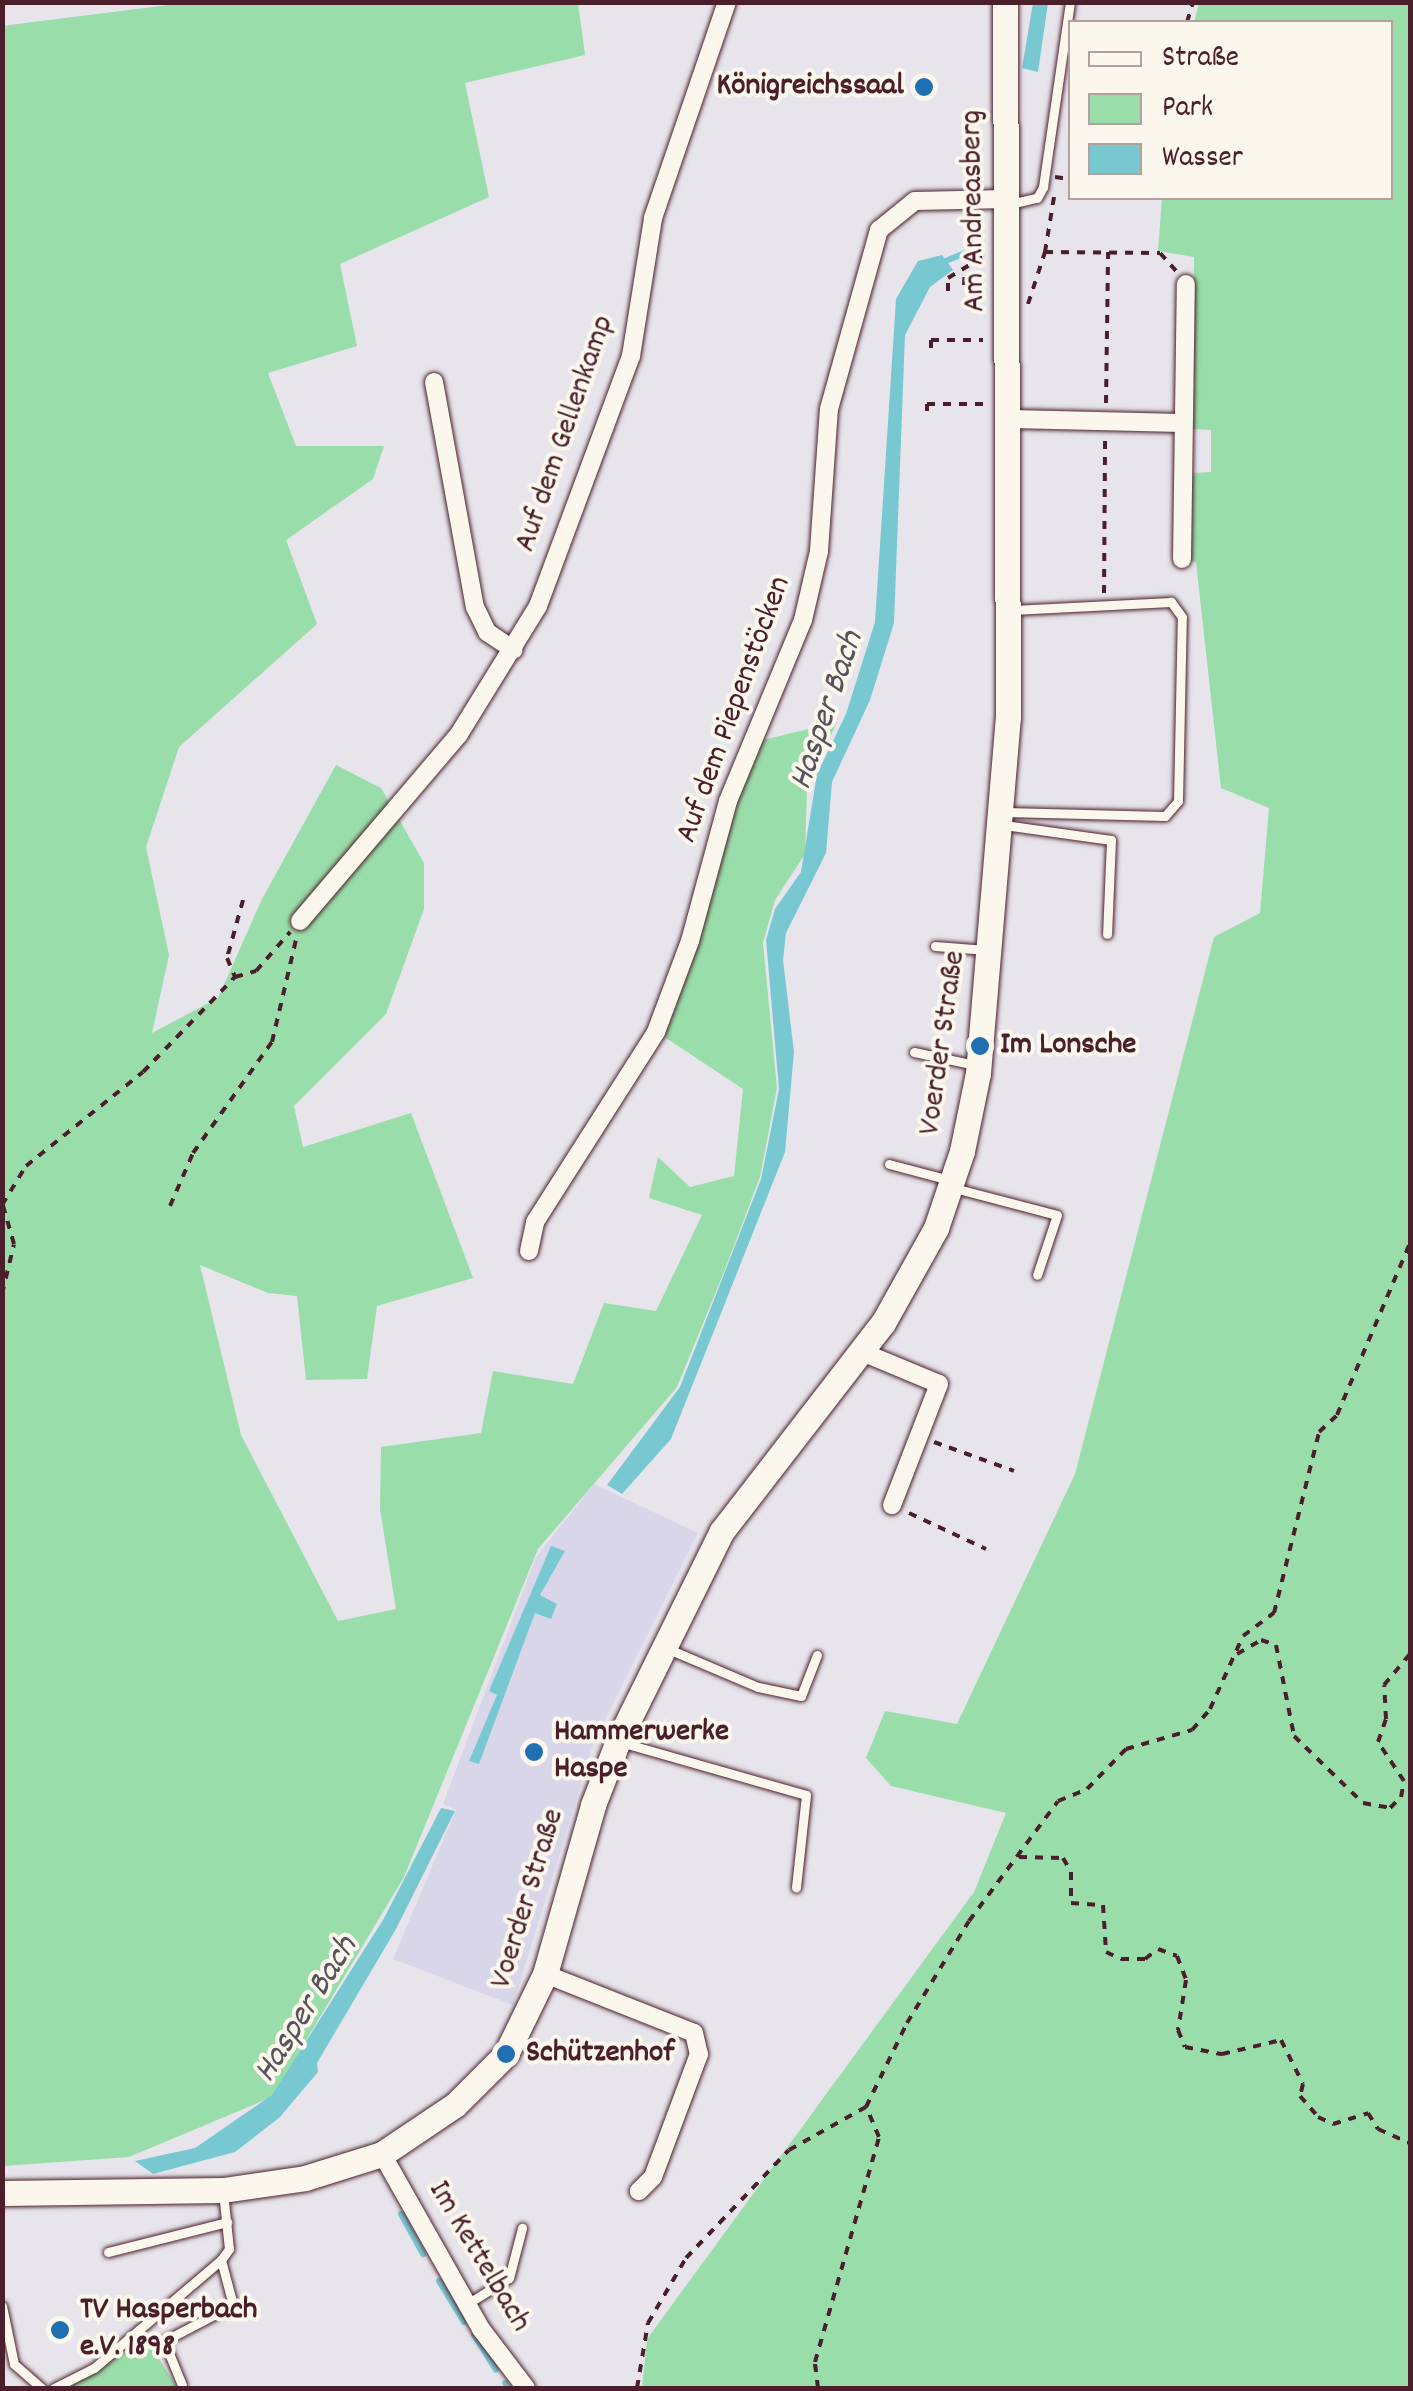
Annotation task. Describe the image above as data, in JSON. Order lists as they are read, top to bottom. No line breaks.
{"streets":{"main road":["Am Andreasberg","Voerder Straße"],"street":["Auf dem Gellenkamp","Auf dem Piepenstöcken","Im Kettelbach"]},"crossings":[["Am Andreasberg","Auf dem Piepenstöcken"],["Am Andreasberg","Voerder Straße"],["Voerder Straße","Im Kettelbach"]],"water":["Hasper Bach"],"places":["Königreichssaal","Im Lonsche","Hammerwerke Haspe","Schützenhof","TV Hasperbach e.V. 1898"],"legend":["Straße","Park","Wasser"]}
